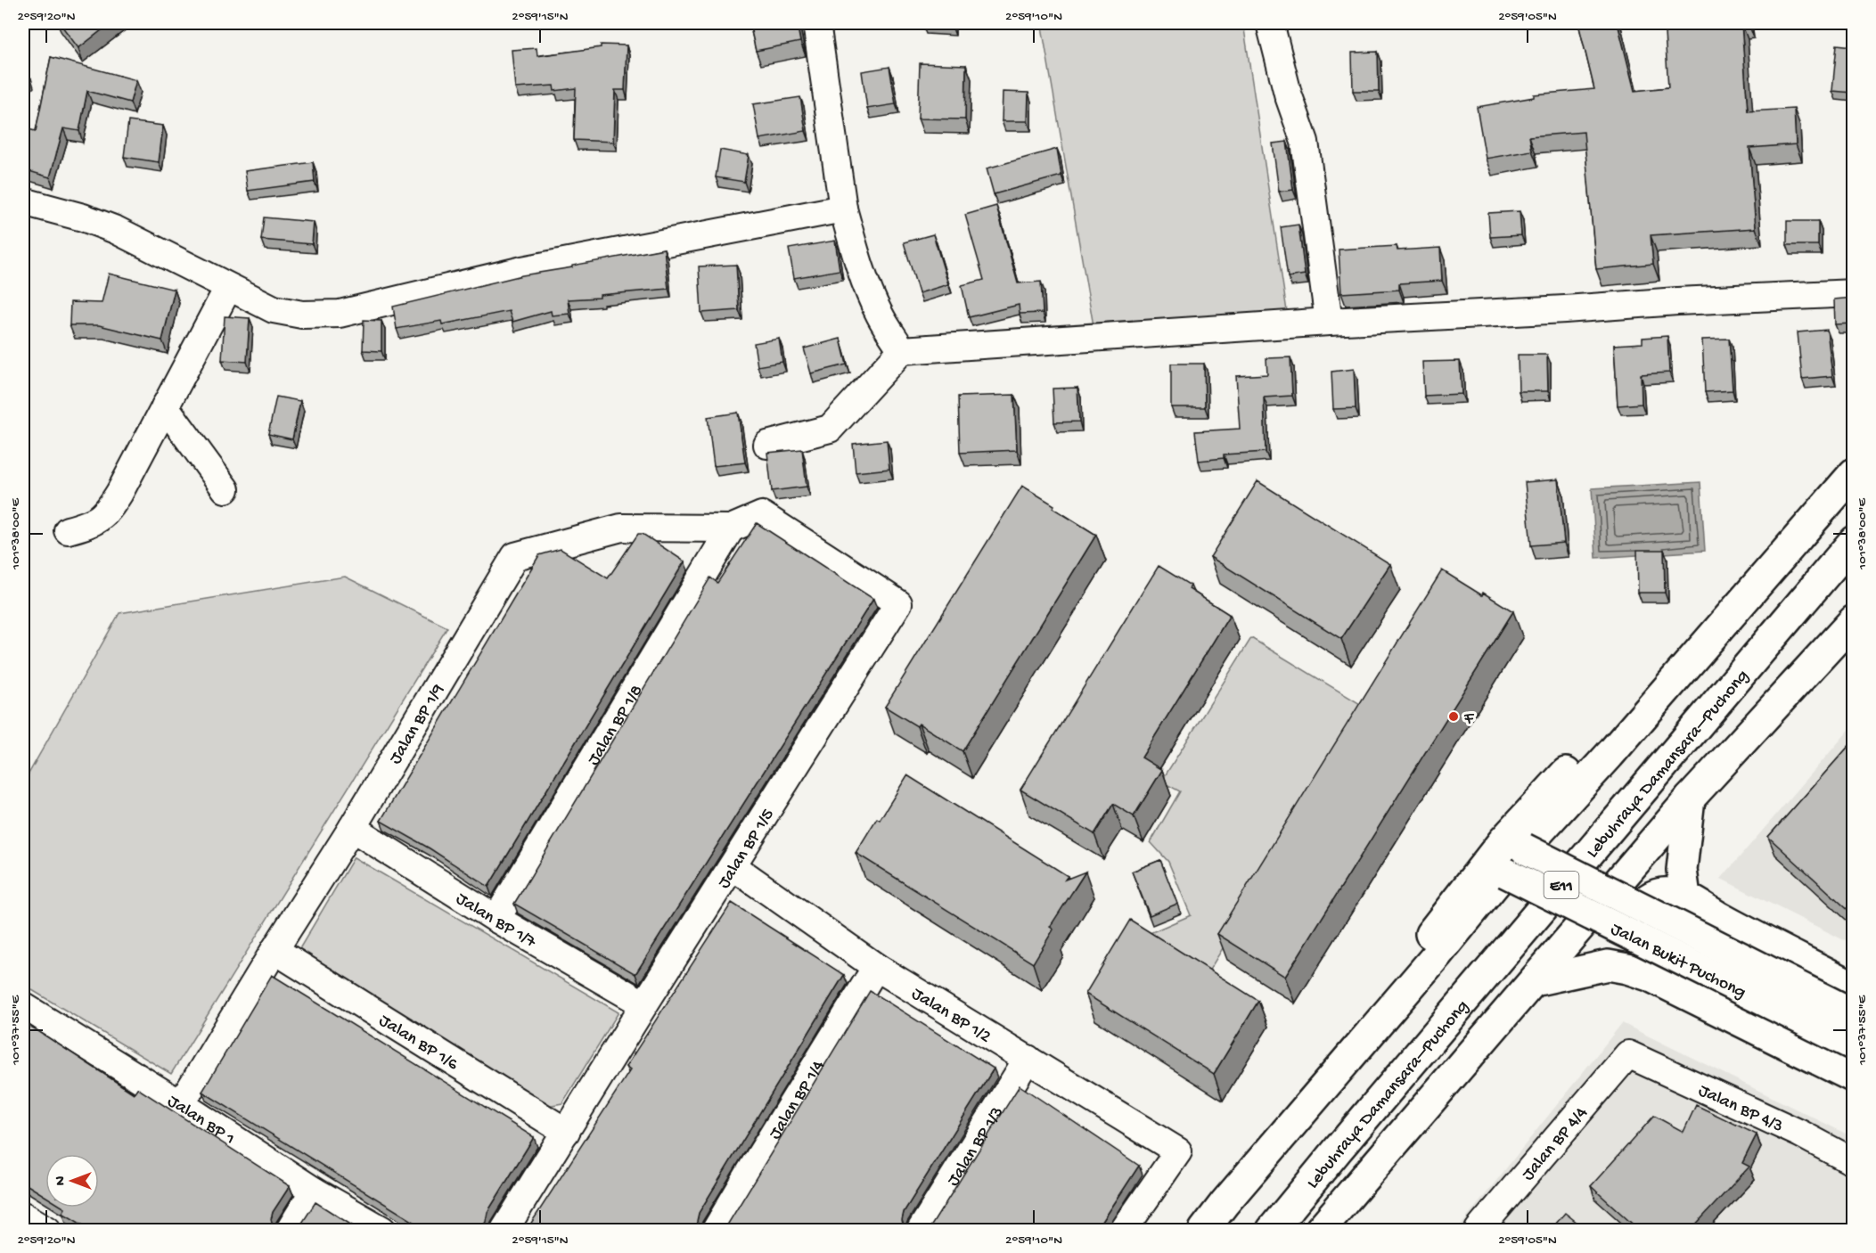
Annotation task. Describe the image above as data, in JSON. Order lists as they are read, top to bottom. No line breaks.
{"streets":{"main road":["Lebuhraya Damansara–Puchong","E11","Jalan Bukit Puchong"],"street":["Jalan BP 1/9","Jalan BP 1/8","Jalan BP 1/5","Jalan BP 1/7","Jalan BP 1/2","Jalan BP 1/6","Jalan BP 1/4","Jalan BP 4/3","Jalan BP 1","Jalan BP 4/4","Jalan BP 1/3"]},"crossings":[["Jalan BP 1/9","Jalan BP 1/8"],["Jalan BP 1/9","Jalan BP 1/5"],["Jalan BP 1/9","Jalan BP 1/7"],["Jalan BP 1/9","Jalan BP 1/6"],["Jalan BP 1/9","Jalan BP 1"],["Jalan BP 1/8","Jalan BP 1/7"],["Jalan BP 1/5","Jalan BP 1/7"],["Jalan BP 1/5","Jalan BP 1/2"],["Jalan BP 1/5","Jalan BP 1/6"],["Jalan BP 1/2","Jalan BP 1/4"],["Jalan BP 1/2","Jalan BP 1/3"],["Jalan BP 4/3","Jalan BP 4/4"]],"places":["F"],"north":"left","coordinates":["2°59'20\"N","2°59'15\"N","2°59'10\"N","2°59'05\"N","101°38'00\"E","101°37'55\"E"]}
